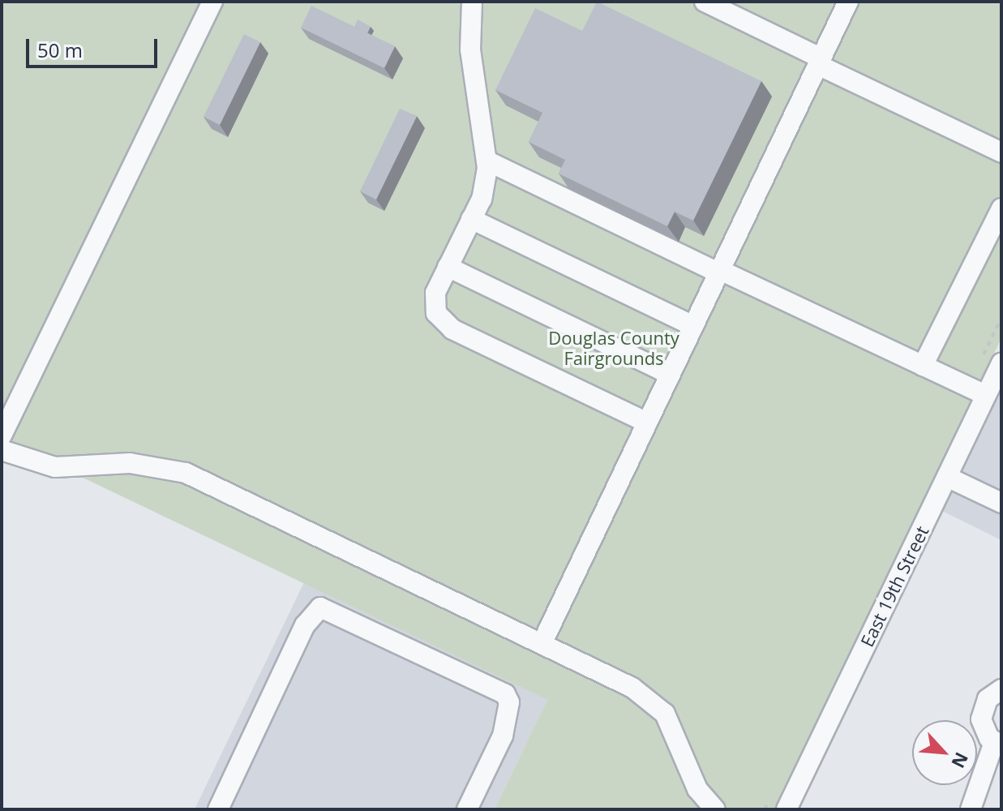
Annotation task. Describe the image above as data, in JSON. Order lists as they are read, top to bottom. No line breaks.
{"streets":{"street":["East 19th Street"]},"parks":["Douglas County Fairgrounds"],"scale_bar":"50 m","north":"bottom right"}
